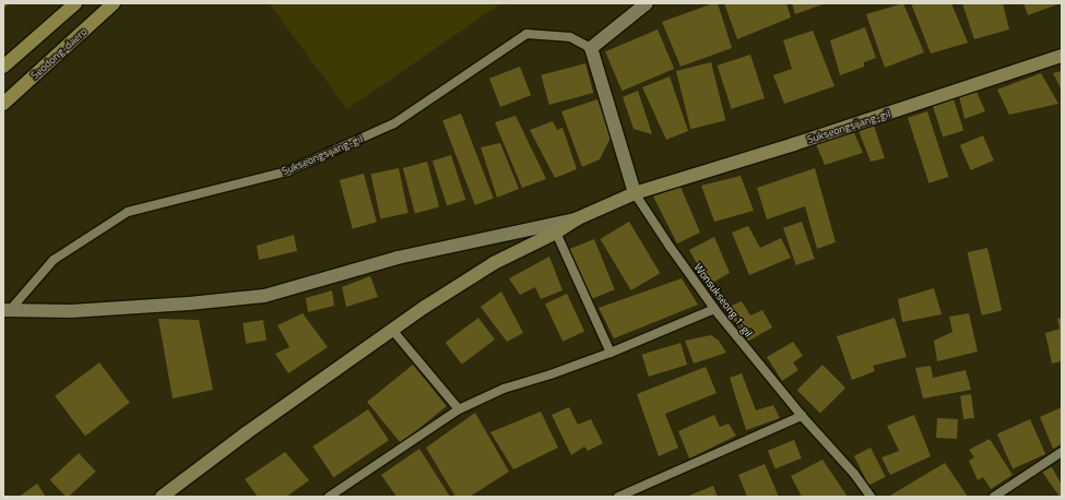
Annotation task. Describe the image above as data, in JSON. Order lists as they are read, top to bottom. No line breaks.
{"streets":{"main road":["Seodong-daero"],"street":["Sukseongsijang-gil"],"lane":["Wonsukseong 1-gil"]},"crossings":[["Sukseongsijang-gil","Wonsukseong 1-gil"]]}
